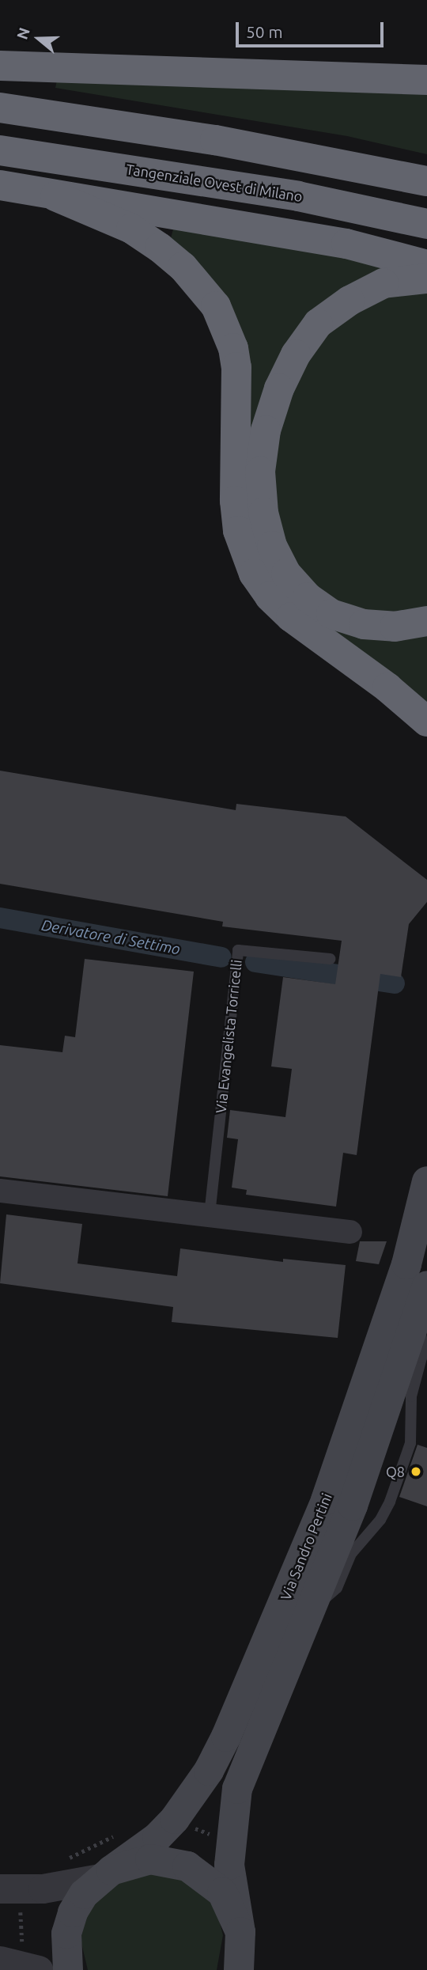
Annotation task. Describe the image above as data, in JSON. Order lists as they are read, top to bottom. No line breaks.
{"streets":{"highway":["Tangenziale Ovest di Milano"],"main road":["Via Sandro Pertini"],"lane":["Via Evangelista Torricelli"]},"water":["Derivatore di Settimo"],"places":["Q8"],"scale_bar":"50 m","north":"left"}
